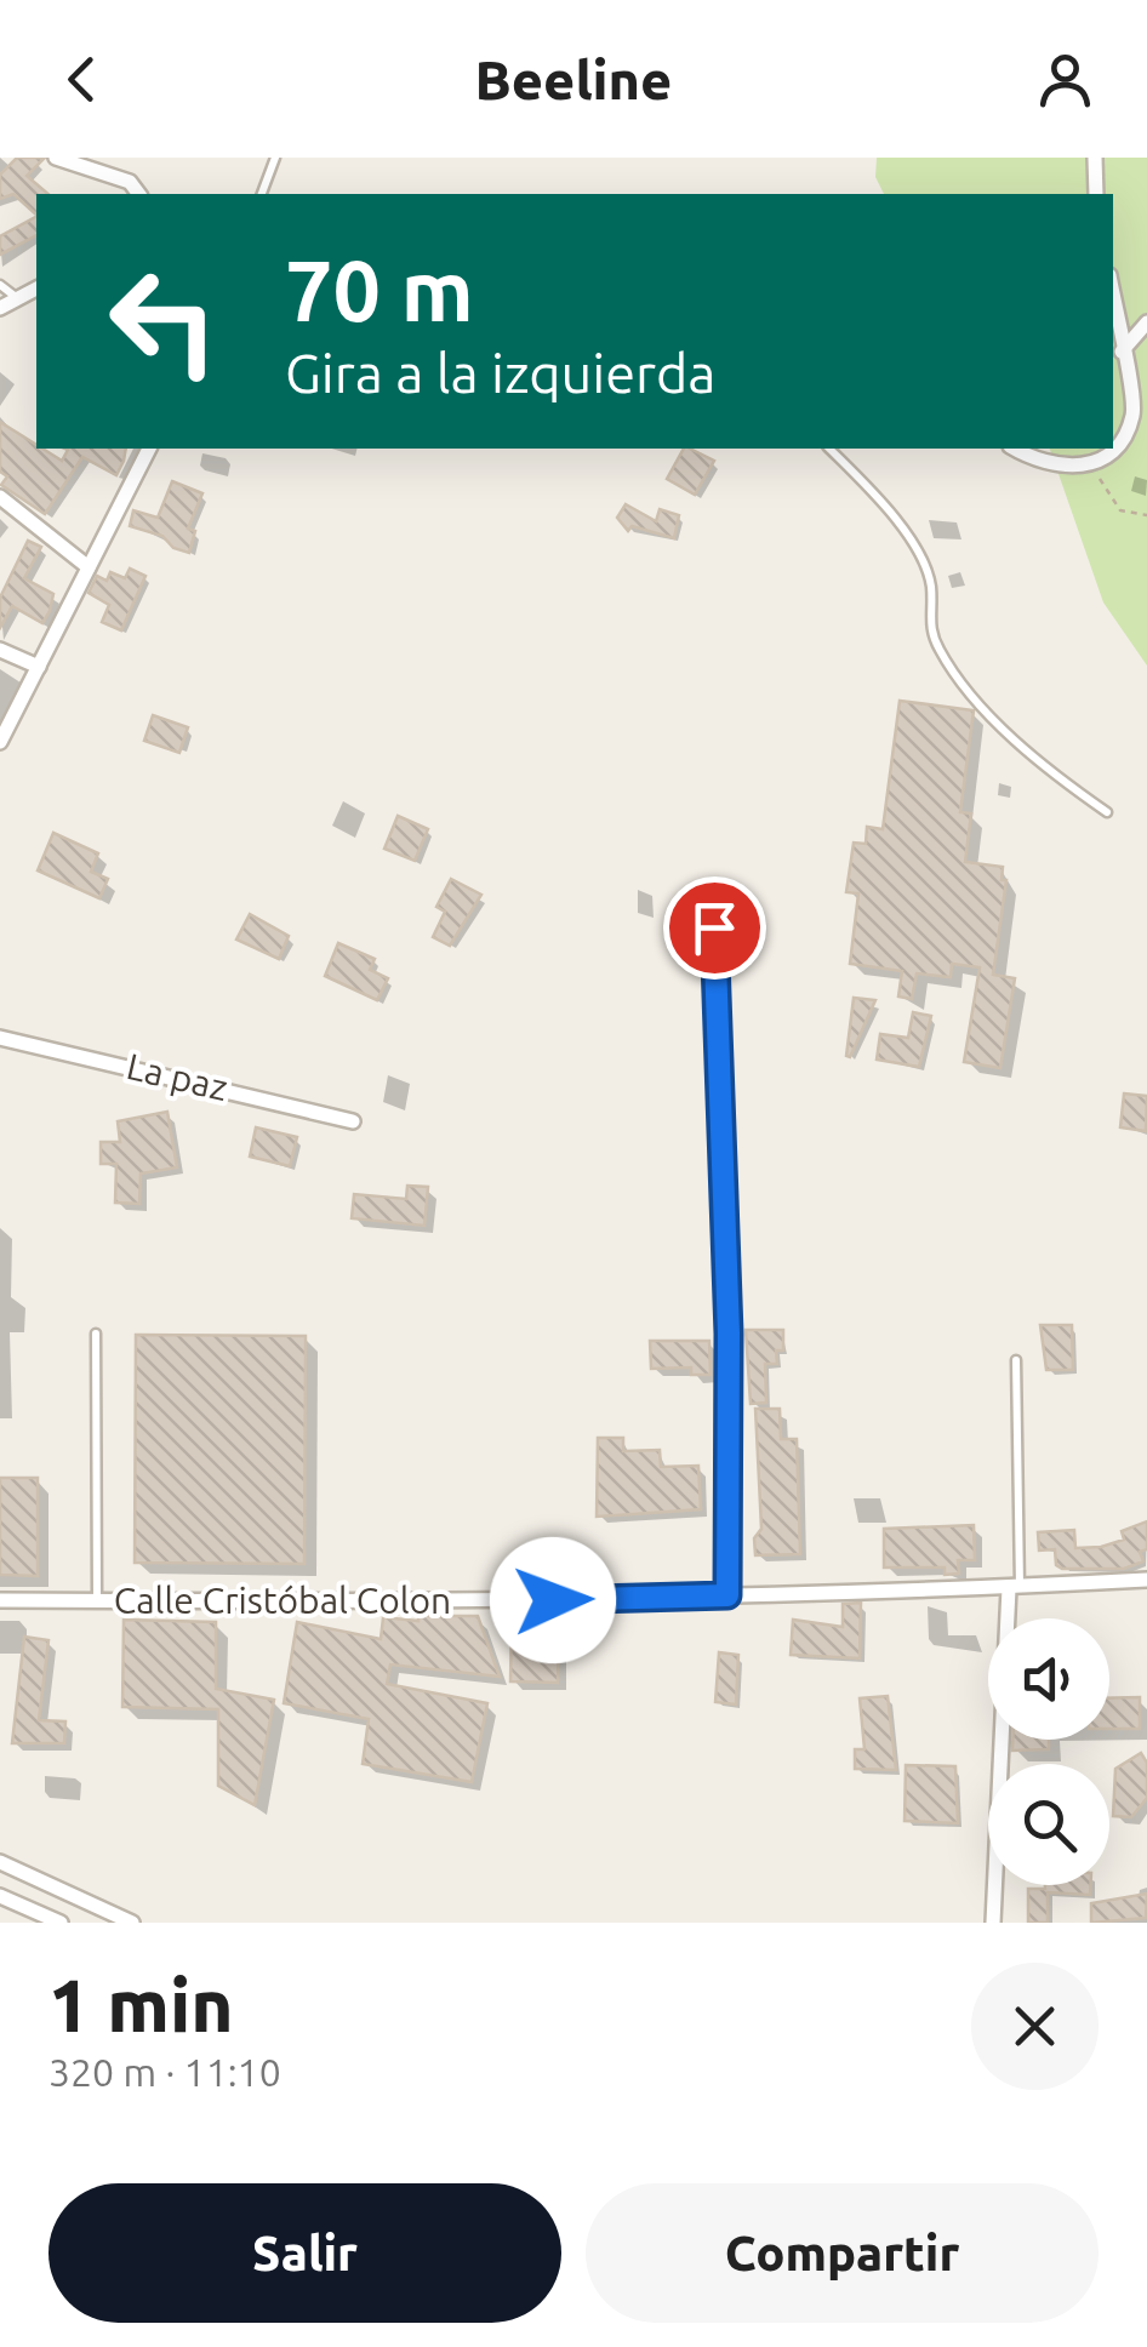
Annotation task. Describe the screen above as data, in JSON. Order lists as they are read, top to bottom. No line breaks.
{"streets":{"street":["La paz","Calle Cristóbal Colon"]},"page":{"header":"Beeline","turn":["70 m","Gira a la izquierda"],"heading":["1 min","320 m · 11:10"],"buttons":["Salir","Compartir"]}}
